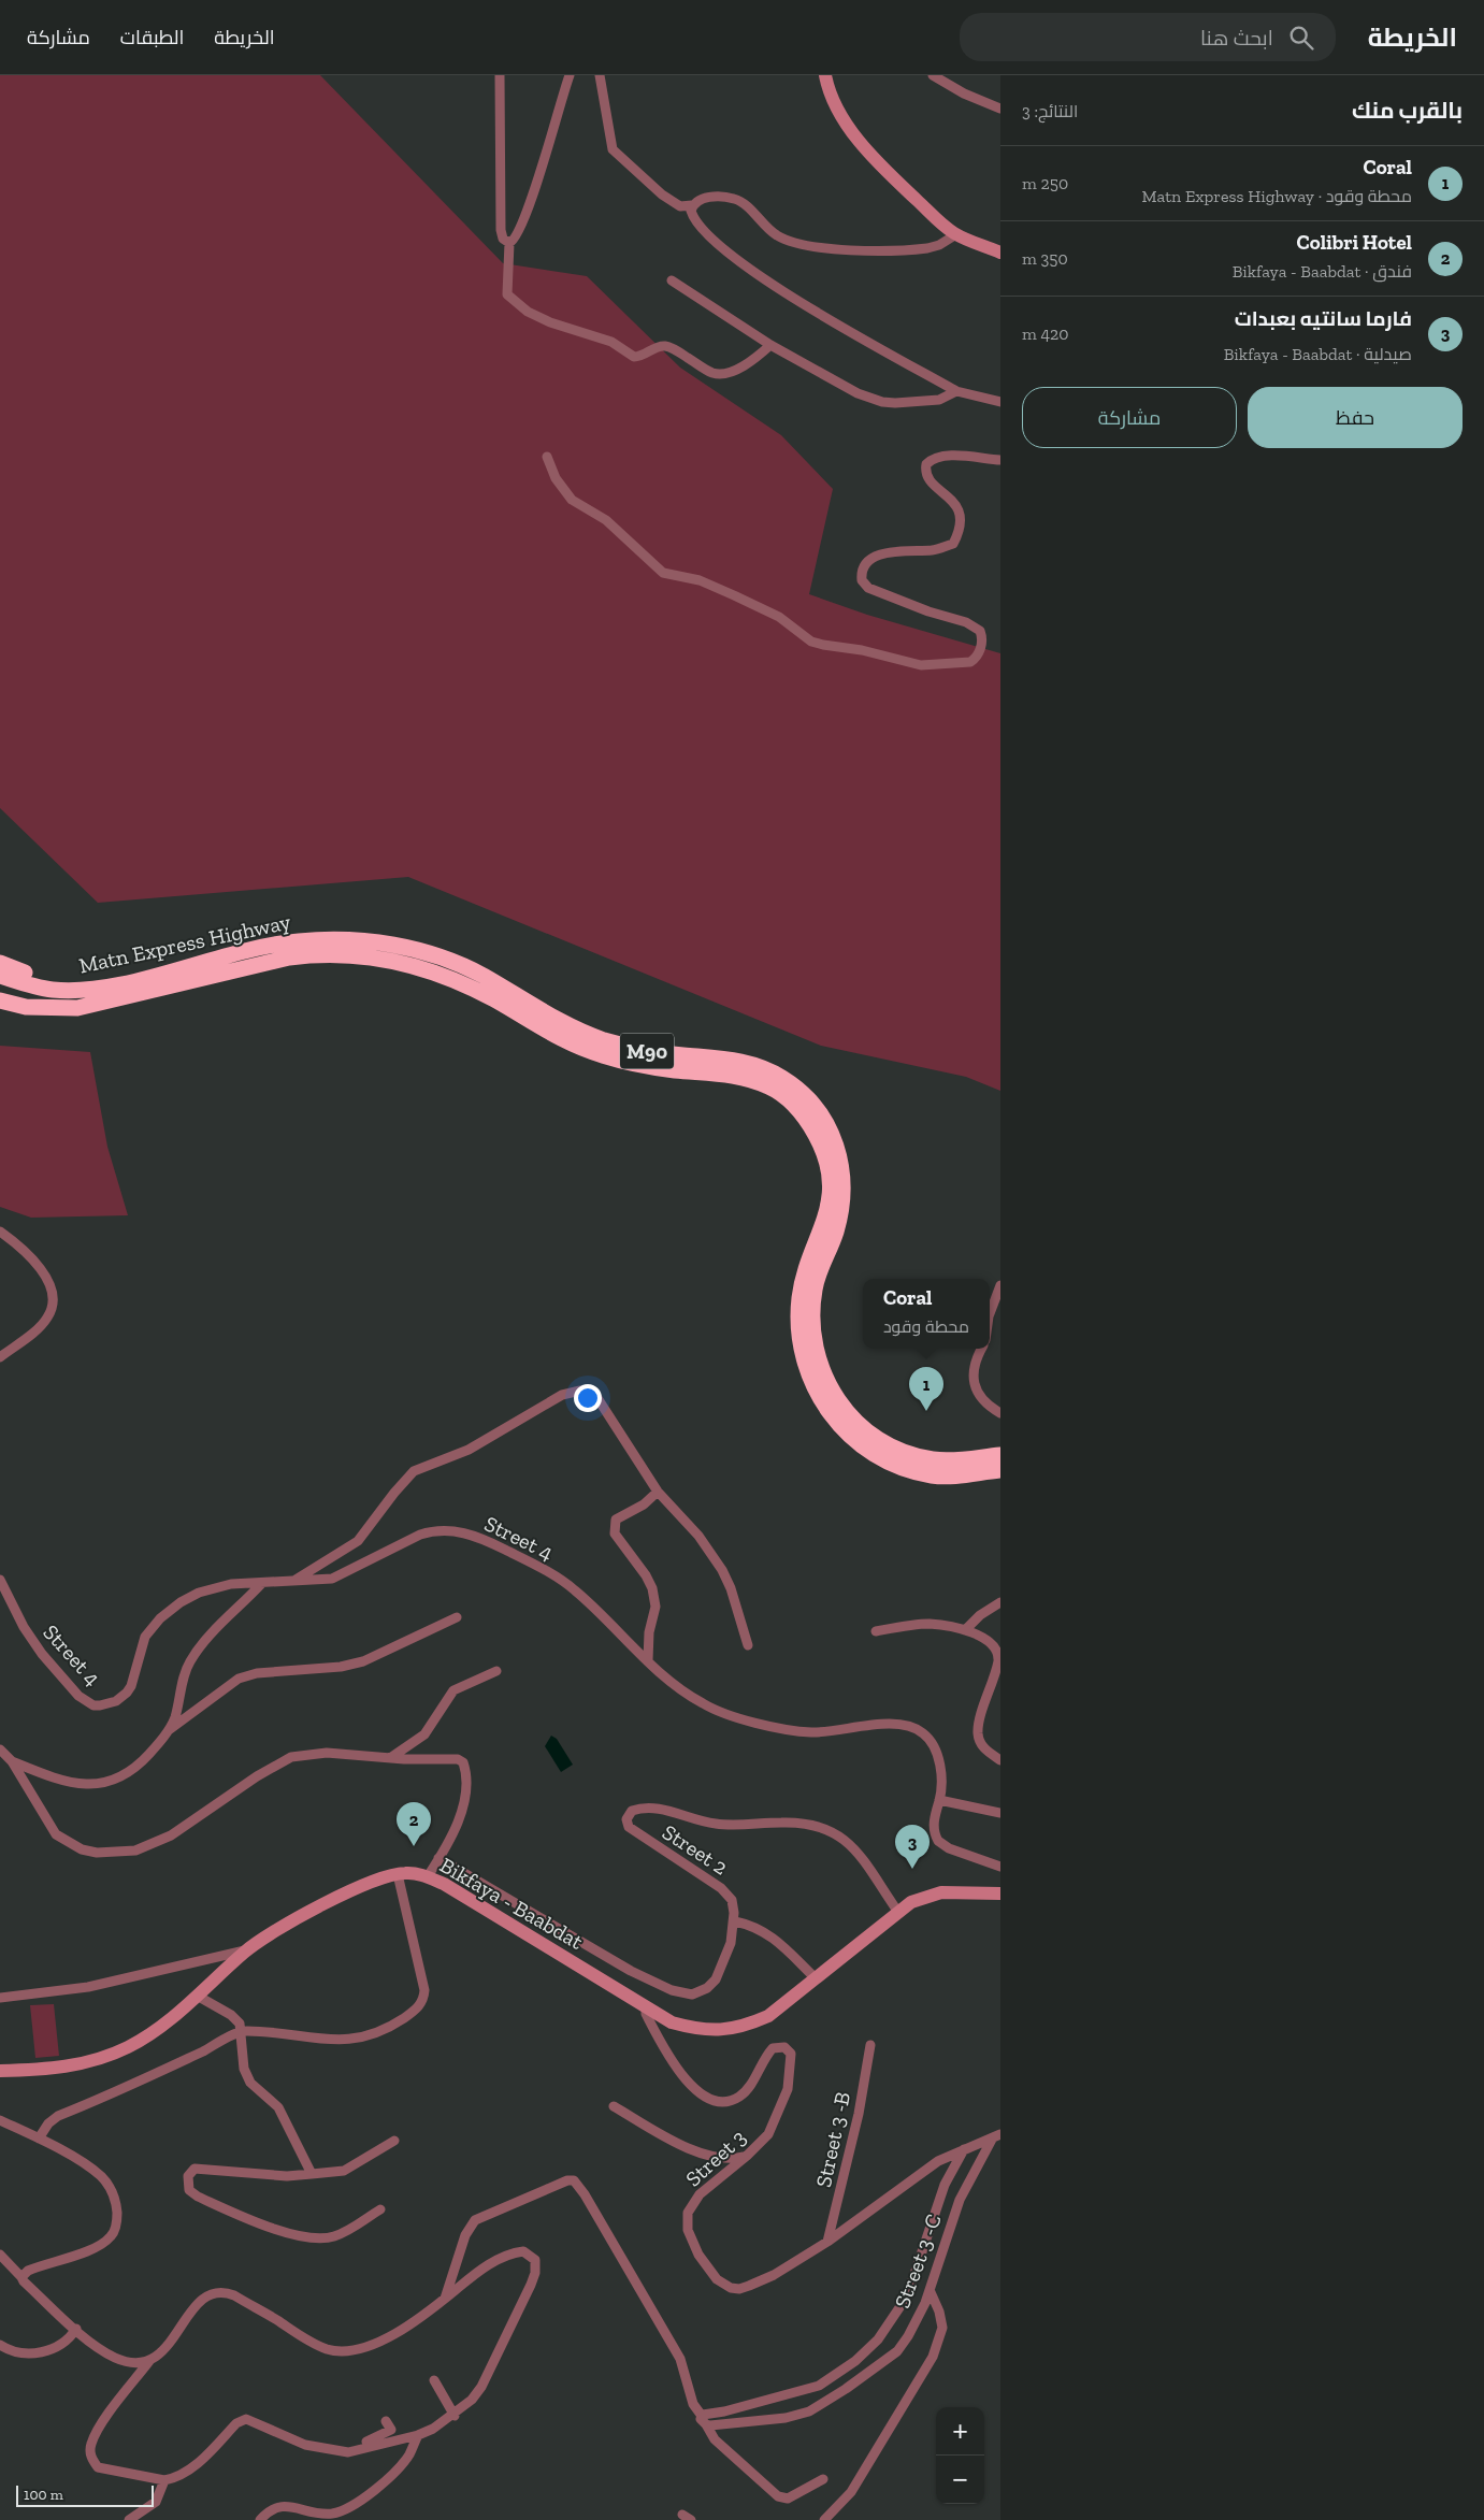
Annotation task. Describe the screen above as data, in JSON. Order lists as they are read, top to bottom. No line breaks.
{"streets":{"highway":["Matn Express Highway","M90"],"main road":["Bikfaya - Baabdat"],"street":["Street 4","Street 2","Street 3 -B","Street 3","Street 3 -C"]},"crossings":[["Street 2","Bikfaya - Baabdat"],["Bikfaya - Baabdat","Street 3"],["Street 3 -B","Street 3"],["Street 3","Street 3 -C"]],"scale_bar":"100 m","page":{"header":"الخريطة","search":"ابحث هنا","nav":["الخريطة","الطبقات","مشاركة"],"heading":["بالقرب منك","النتائج: 3"],"list":[{"mark":"1","name":"Coral","note":"محطة وقود · Matn Express Highway","value":"250 m"},{"mark":"2","name":"Colibri Hotel","note":"فندق · Bikfaya - Baabdat","value":"350 m"},{"mark":"3","name":"فارما سانتيه بعبدات","note":"صيدلية · Bikfaya - Baabdat","value":"420 m"}],"buttons":["حفظ","مشاركة"],"popup":["Coral","محطة وقود"],"pins":["1","2","3"],"map_buttons":["+","−"],"scale":"100 m"}}
